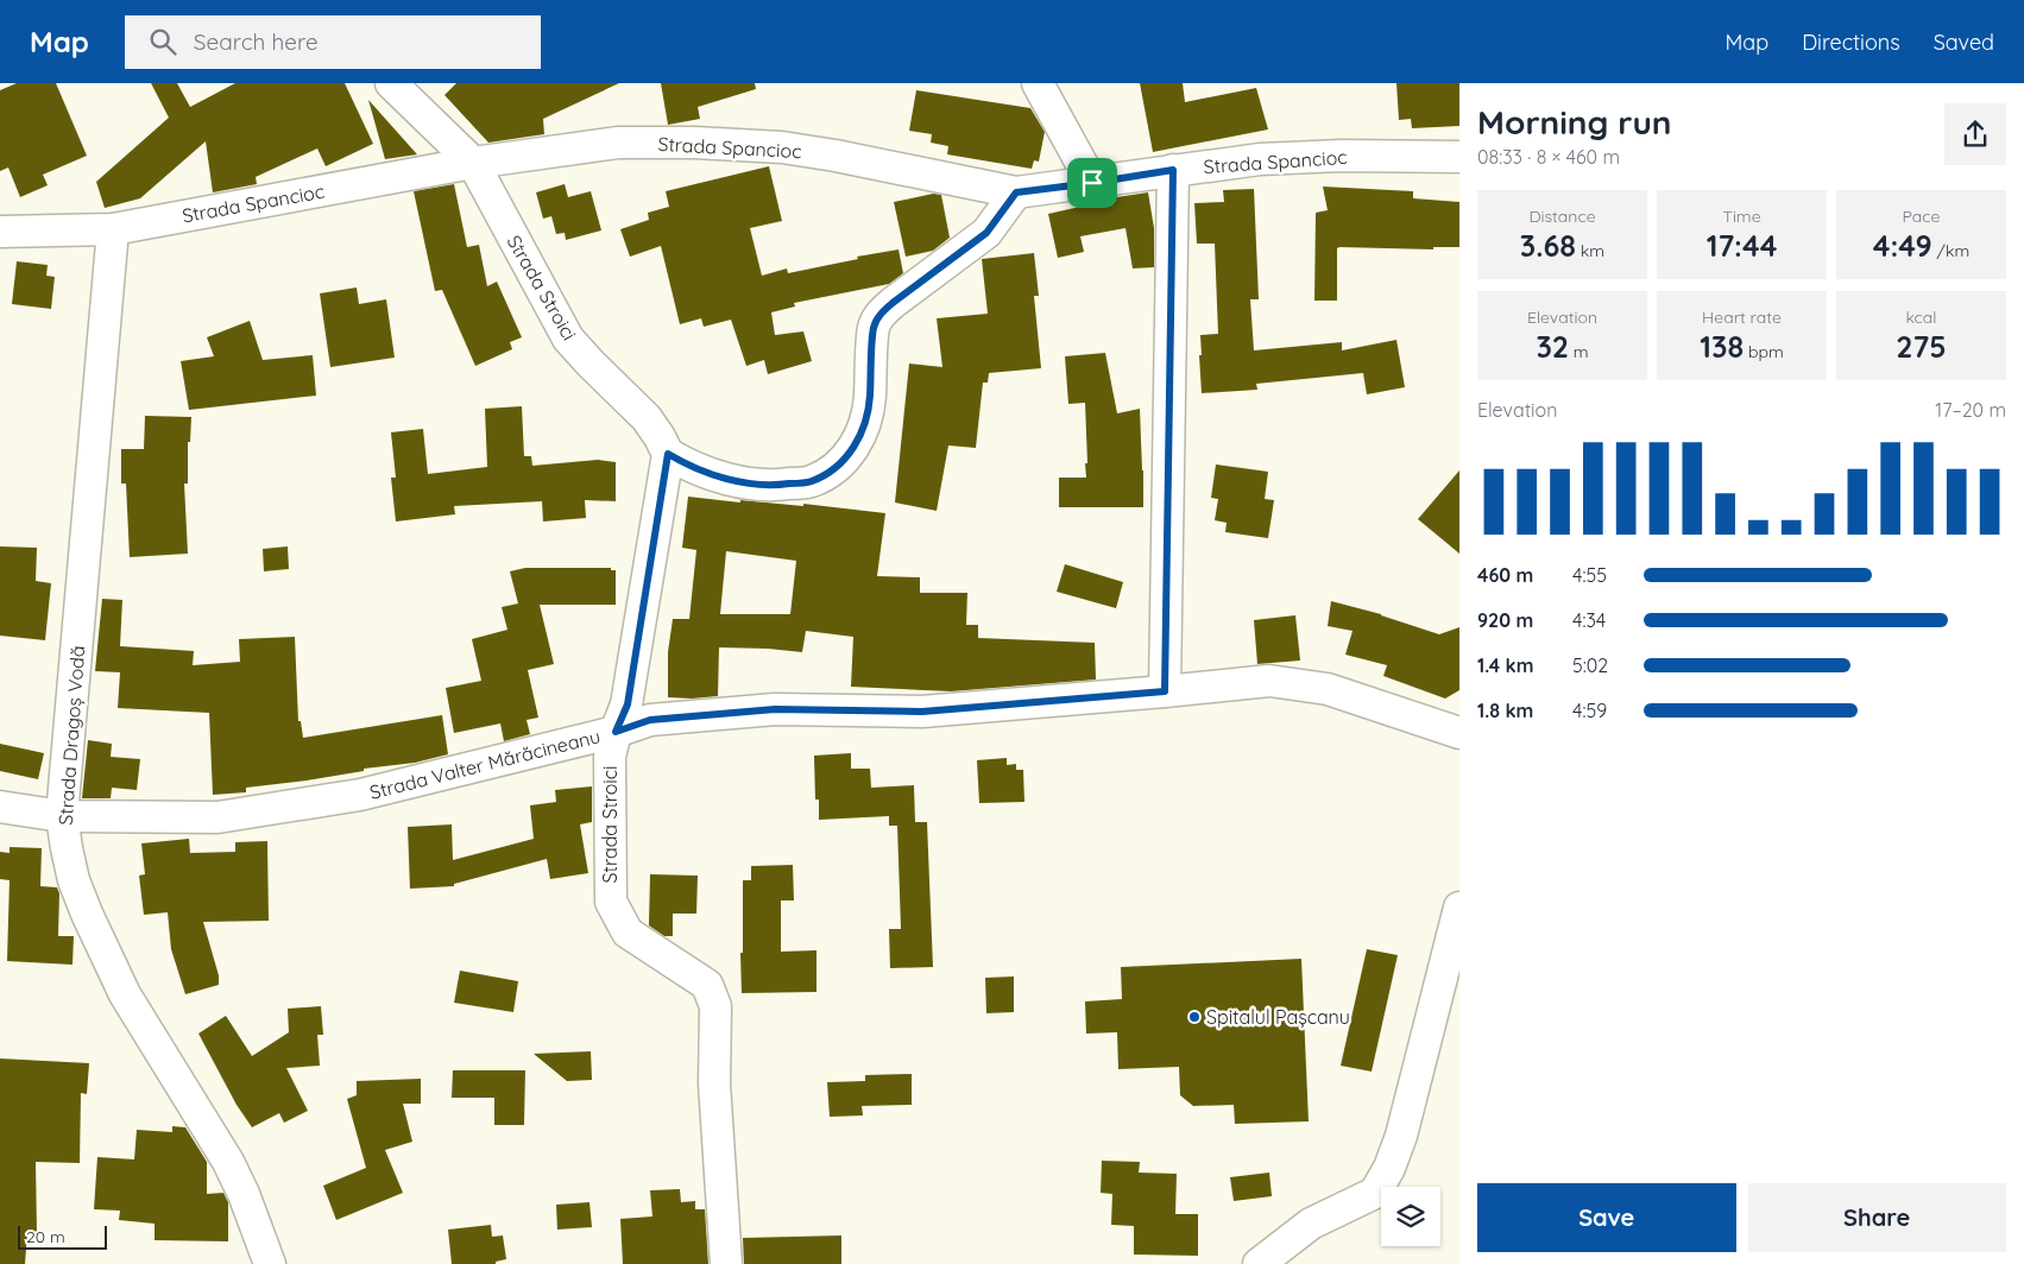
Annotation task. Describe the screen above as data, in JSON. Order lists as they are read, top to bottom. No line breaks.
{"streets":{"street":["Strada Spancioc","Strada Stroici","Strada Dragoș Vodă","Strada Valter Mărăcineanu"]},"crossings":[["Strada Spancioc","Strada Stroici"],["Strada Spancioc","Strada Dragoș Vodă"],["Strada Stroici","Strada Valter Mărăcineanu"],["Strada Dragoș Vodă","Strada Valter Mărăcineanu"]],"places":["Spitalul Pașcanu"],"scale_bar":"20 m","page":{"header":"Map","search":"Search here","nav":["Map","Directions","Saved"],"heading":["Morning run","08:33 · 8 × 460 m"],"stats":[["Distance","3.68 km"],["Time","17:44"],["Pace","4:49 /km"],["Elevation","32 m"],["Heart rate","138 bpm"],["kcal","275"]],"chart":["Elevation","17–20 m"],"list":[{"name":"460 m","note":"4:55"},{"name":"920 m","note":"4:34"},{"name":"1.4 km","note":"5:02"},{"name":"1.8 km","note":"4:59"}],"buttons":["Save","Share"],"scale":"20 m"}}
